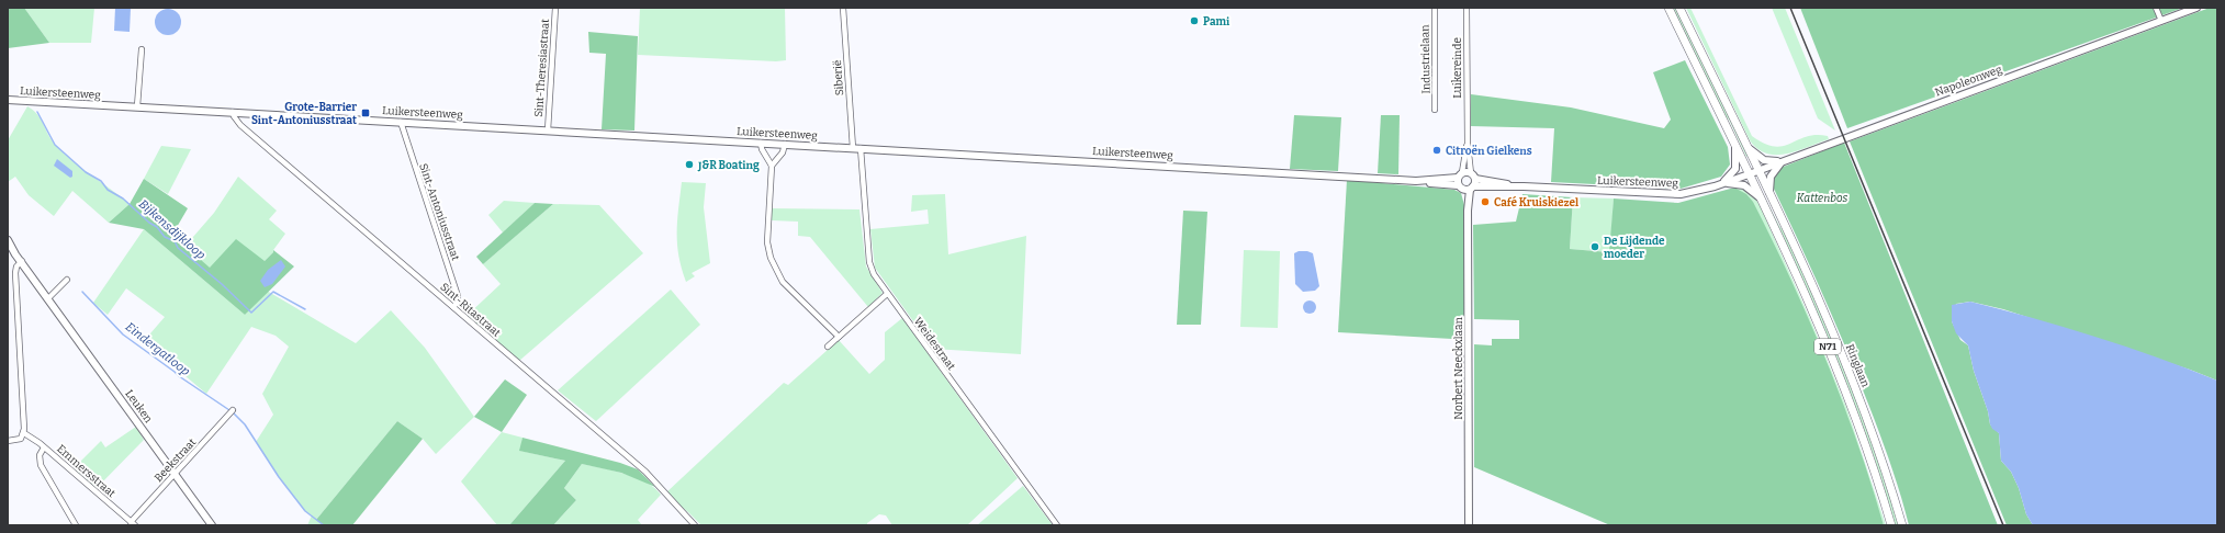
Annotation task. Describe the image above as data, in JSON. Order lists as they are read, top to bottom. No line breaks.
{"streets":{"highway":["N71","Ringlaan"],"main road":["Napoleonweg","Luikersteenweg","Norbert Neeckxlaan","Leuken"],"street":["Industrielaan","Sint-Theresiastraat","Luikereinde","Siberië","Sint-Antoniusstraat","Sint-Ritastraat","Weidestraat","Beekstraat","Emmersstraat"]},"crossings":[["Sint-Theresiastraat","Luikersteenweg"],["Luikereinde","Norbert Neeckxlaan"],["Siberië","Luikersteenweg"],["Napoleonweg","Luikersteenweg"],["Napoleonweg","N71"],["Napoleonweg","Ringlaan"],["Luikersteenweg","Sint-Antoniusstraat"],["Luikersteenweg","Sint-Ritastraat"],["Luikersteenweg","Weidestraat"],["Luikersteenweg","N71"],["Luikersteenweg","Ringlaan"],["Luikersteenweg","Norbert Neeckxlaan"],["Sint-Antoniusstraat","Sint-Ritastraat"],["N71","Ringlaan"],["Leuken","Beekstraat"],["Beekstraat","Emmersstraat"]],"water":["Bijkensdijkloop","Eindergatloop"],"parks":["Kattenbos"],"places":{"other":["Pami","Citroën Gielkens","J&R Boating","Café Kruiskiezel","De Lijdende moeder"],"transit":["Grote-Barrier Sint-Antoniusstraat"]}}
